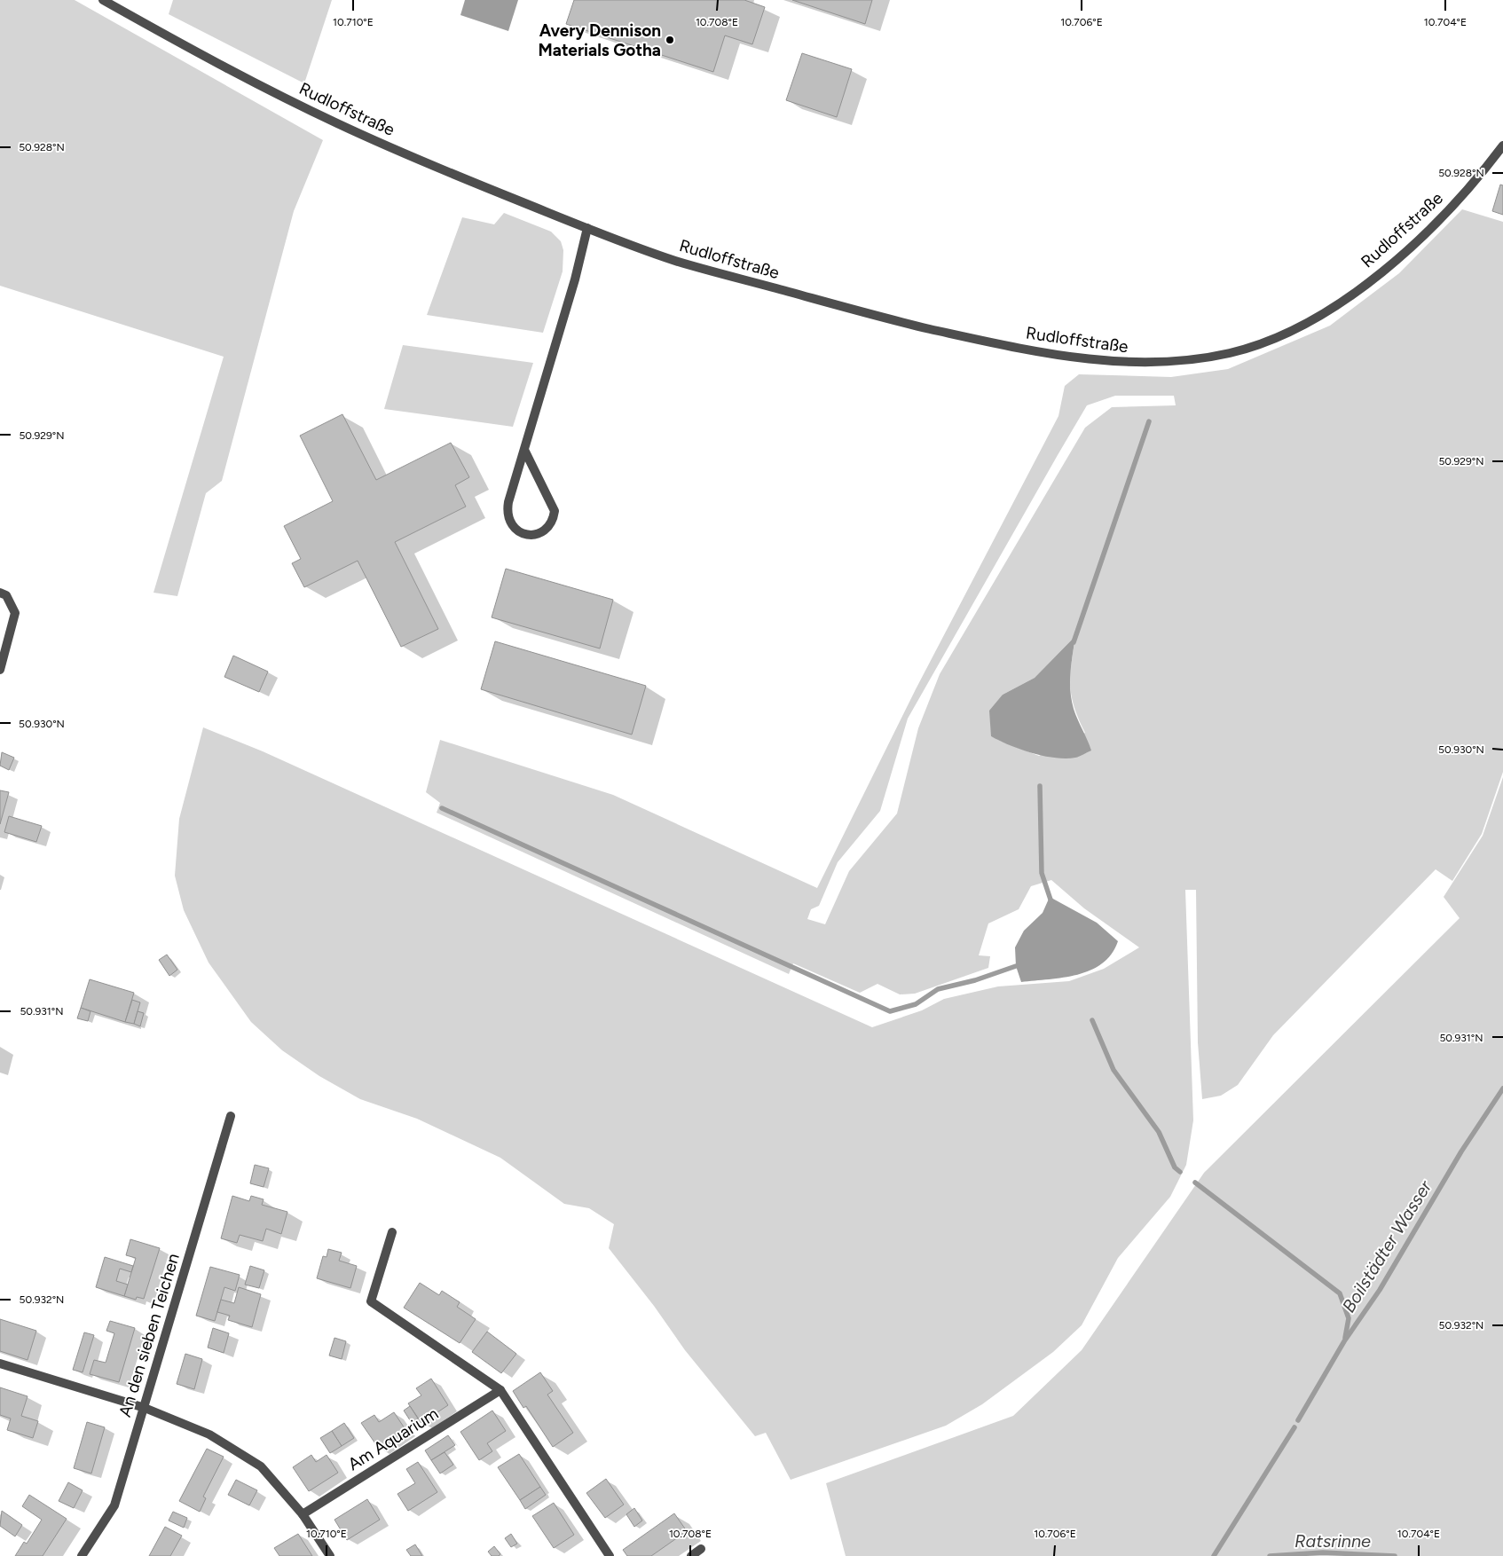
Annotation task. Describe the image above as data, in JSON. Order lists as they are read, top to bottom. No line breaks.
{"streets":{"street":["Rudloffstraße","An den sieben Teichen","Am Aquarium"]},"water":["Boilstädter Wasser","Ratsrinne"],"places":["Avery Dennison Materials Gotha"],"coordinates":["10.710°E","10.708°E","10.706°E","10.704°E","50.928°N","50.929°N","50.930°N","50.931°N","50.932°N"]}
